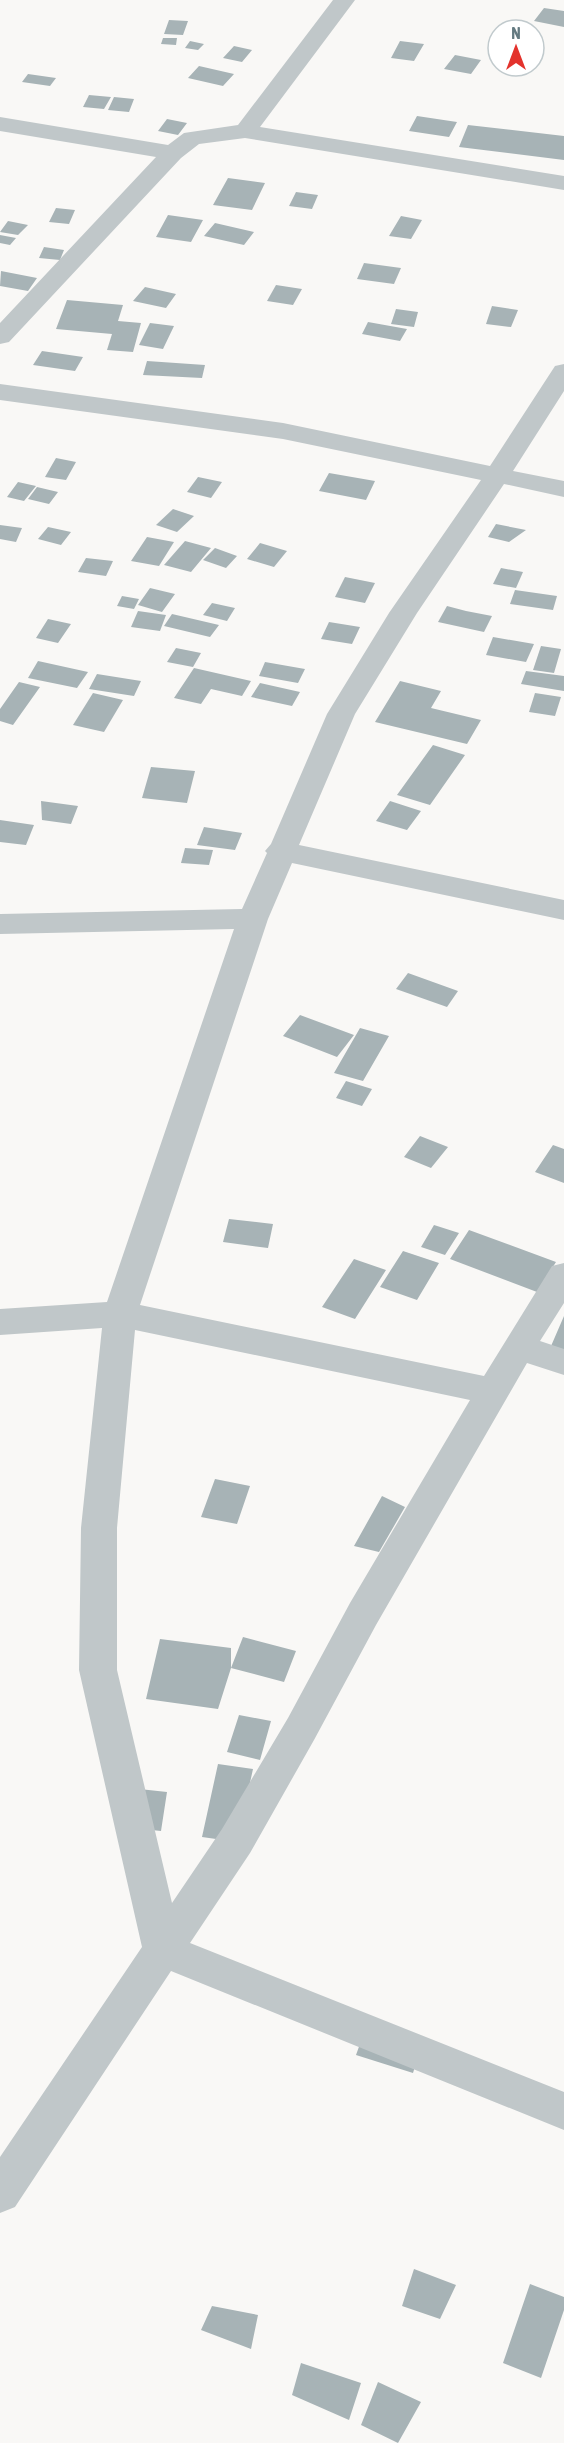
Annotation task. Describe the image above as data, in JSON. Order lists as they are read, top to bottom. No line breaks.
{"north":"top"}
